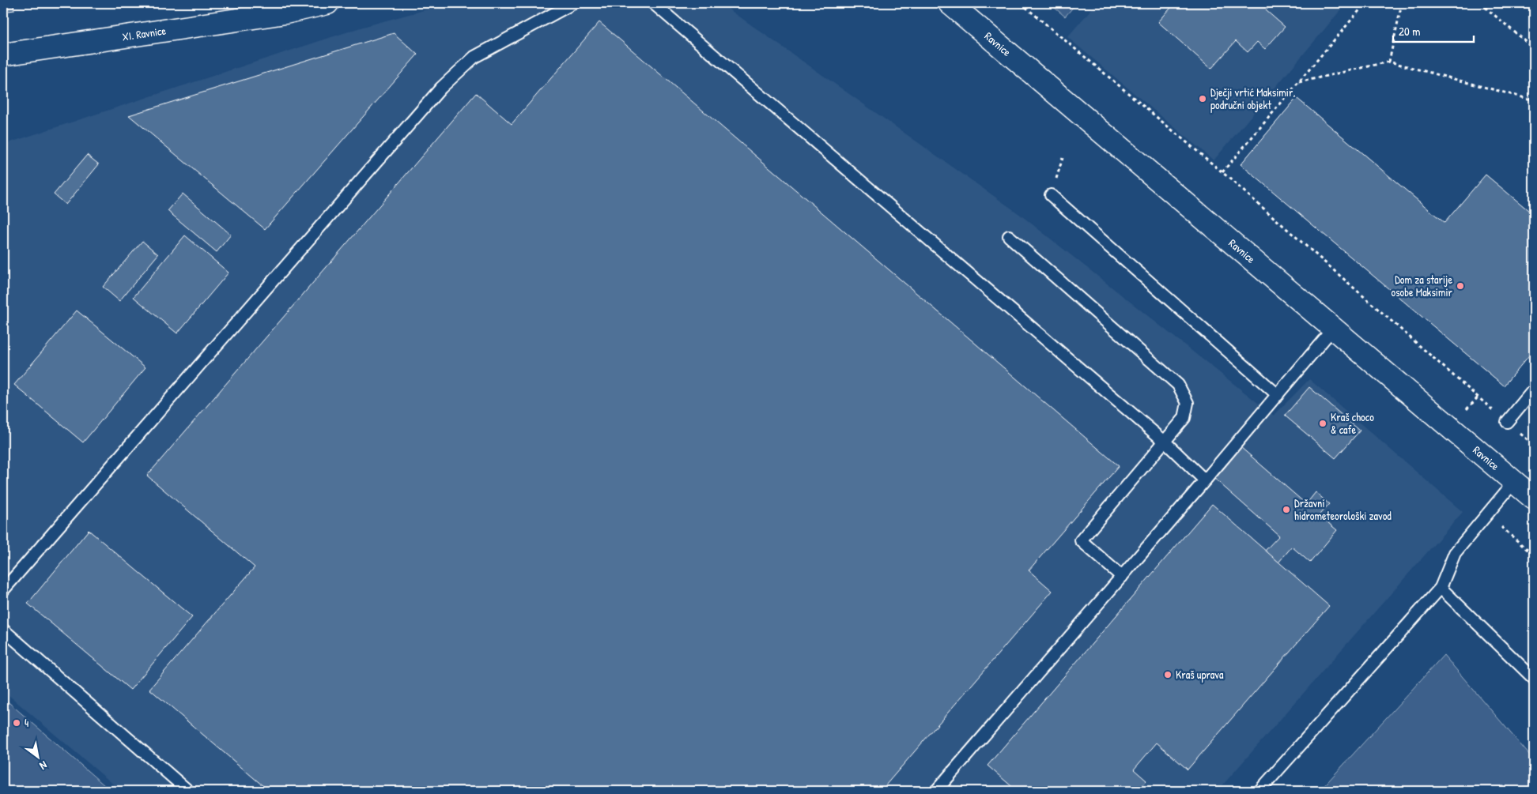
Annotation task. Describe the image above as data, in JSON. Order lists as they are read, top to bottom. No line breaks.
{"streets":{"street":["XI. Ravnice","Ravnice"]},"places":["Dječji vrtić Maksimir, područni objekt","Dom za starije osobe Maksimir","Kraš choco & cafe","Državni hidrometeorološki zavod","Kraš uprava","4"],"scale_bar":"20 m","north":"bottom right"}
